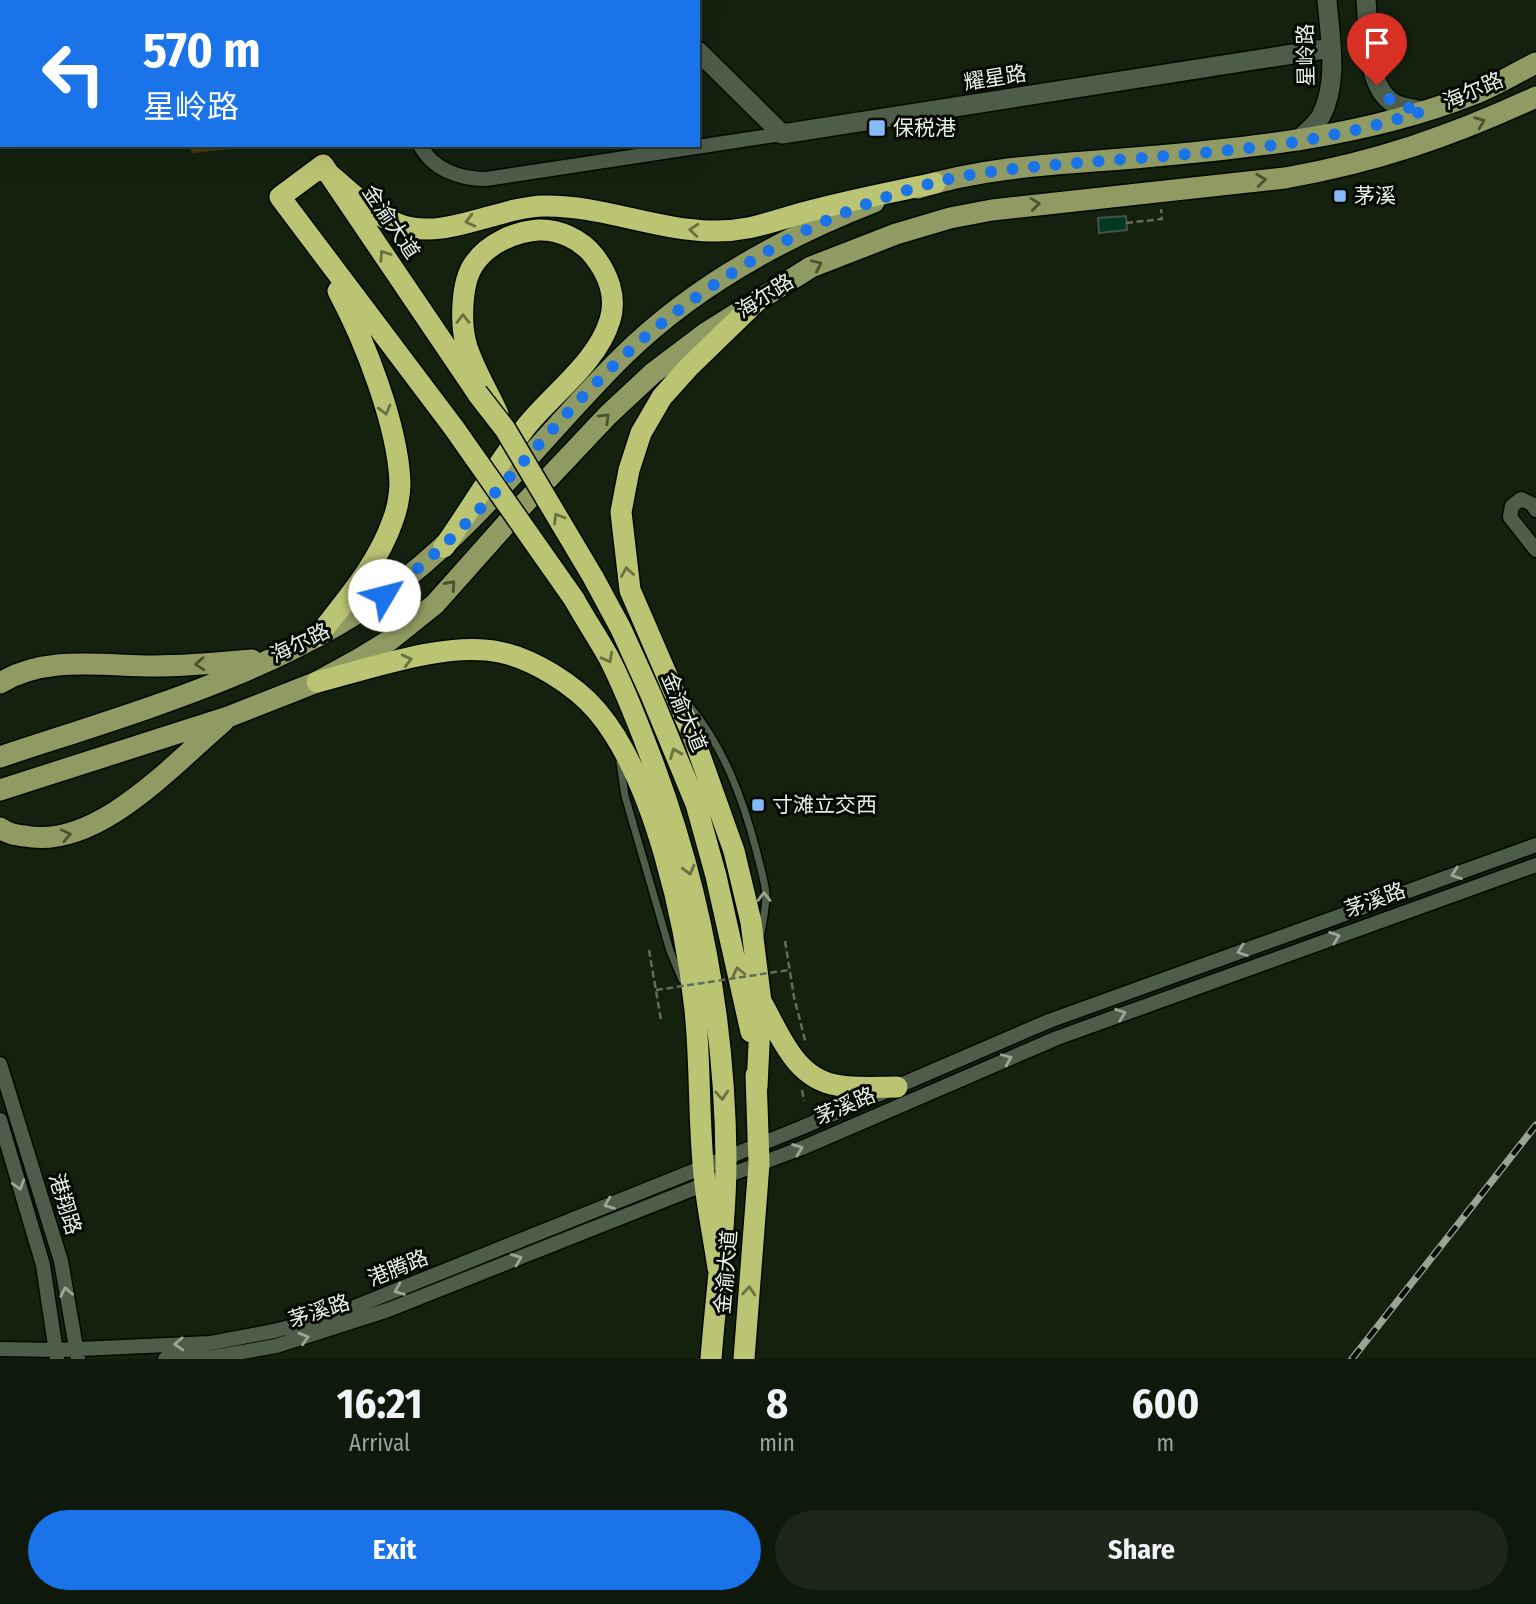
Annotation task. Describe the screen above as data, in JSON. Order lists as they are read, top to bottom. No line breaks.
{"streets":{"highway":["金渝大道"],"main road":["海尔路"],"street":["星岭路","耀星路","茅溪路","港翔路","港腾路"]},"crossings":[["星岭路","耀星路"],["星岭路","海尔路"],["金渝大道","茅溪路"],["茅溪路","港腾路"],["港翔路","港腾路"]],"one_way":["港腾路"],"places":{"transit":["保税港","茅溪","寸滩立交西"]},"page":{"turn":["570 m","星岭路"],"eta":["16:21","Arrival","8","min","600","m"],"buttons":["Exit","Share"]}}
